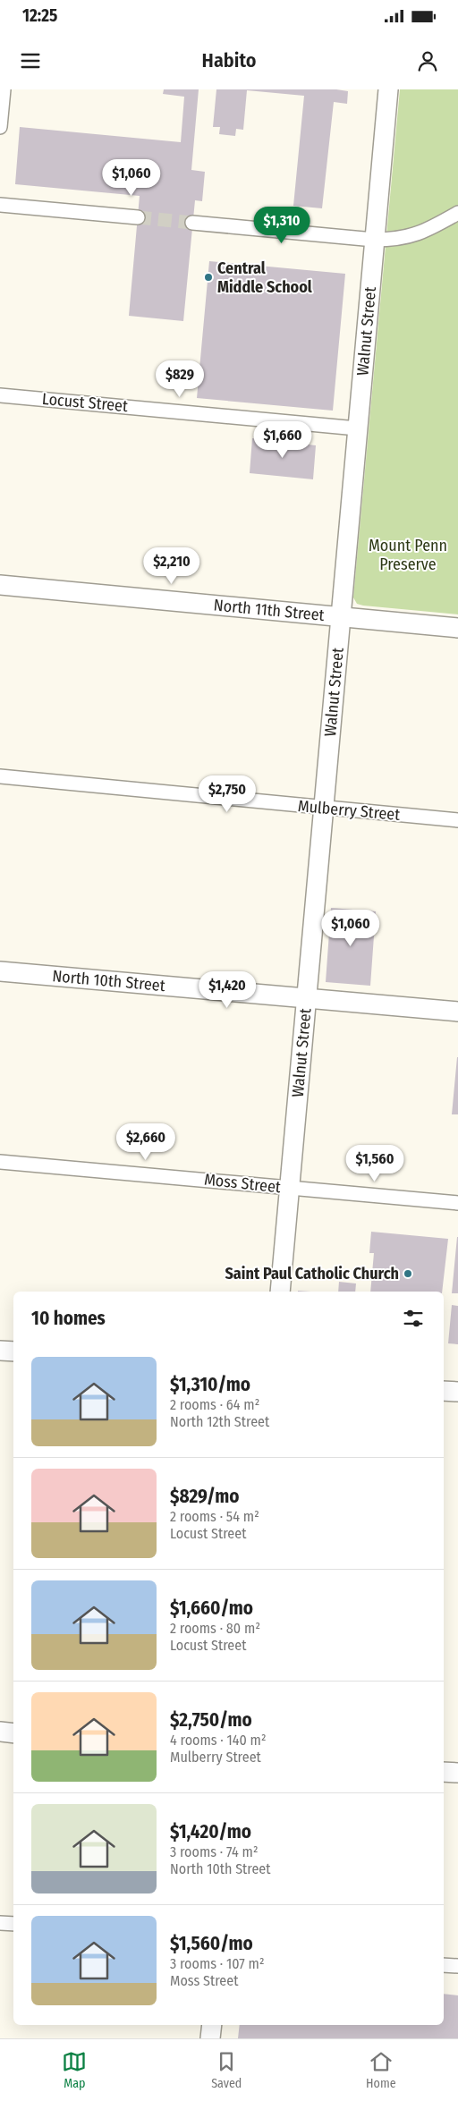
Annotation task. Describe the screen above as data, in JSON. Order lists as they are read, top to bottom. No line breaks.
{"streets":{"street":["Walnut Street","Locust Street","North 11th Street","Mulberry Street","North 10th Street","Moss Street"]},"crossings":[["Walnut Street","Locust Street"],["Walnut Street","North 11th Street"],["Walnut Street","Mulberry Street"],["Walnut Street","North 10th Street"],["Walnut Street","Moss Street"]],"parks":["Mount Penn Preserve"],"places":["Central Middle School","Saint Paul Catholic Church"],"page":{"status":"12:25","header":"Habito","price":["$1,060","$1,310","$829","$1,660","$2,210","$2,750","$1,060","$1,420","$2,660","$1,560"],"heading":"10 homes","list":[{"name":"$1,310/mo","note":"2 rooms · 64 m² · North 12th Street"},{"name":"$829/mo","note":"2 rooms · 54 m² · Locust Street"},{"name":"$1,660/mo","note":"2 rooms · 80 m² · Locust Street"},{"name":"$2,750/mo","note":"4 rooms · 140 m² · Mulberry Street"},{"name":"$1,420/mo","note":"3 rooms · 74 m² · North 10th Street"},{"name":"$1,560/mo","note":"3 rooms · 107 m² · Moss Street"}],"tabs":["Map","Saved","Home"]}}
